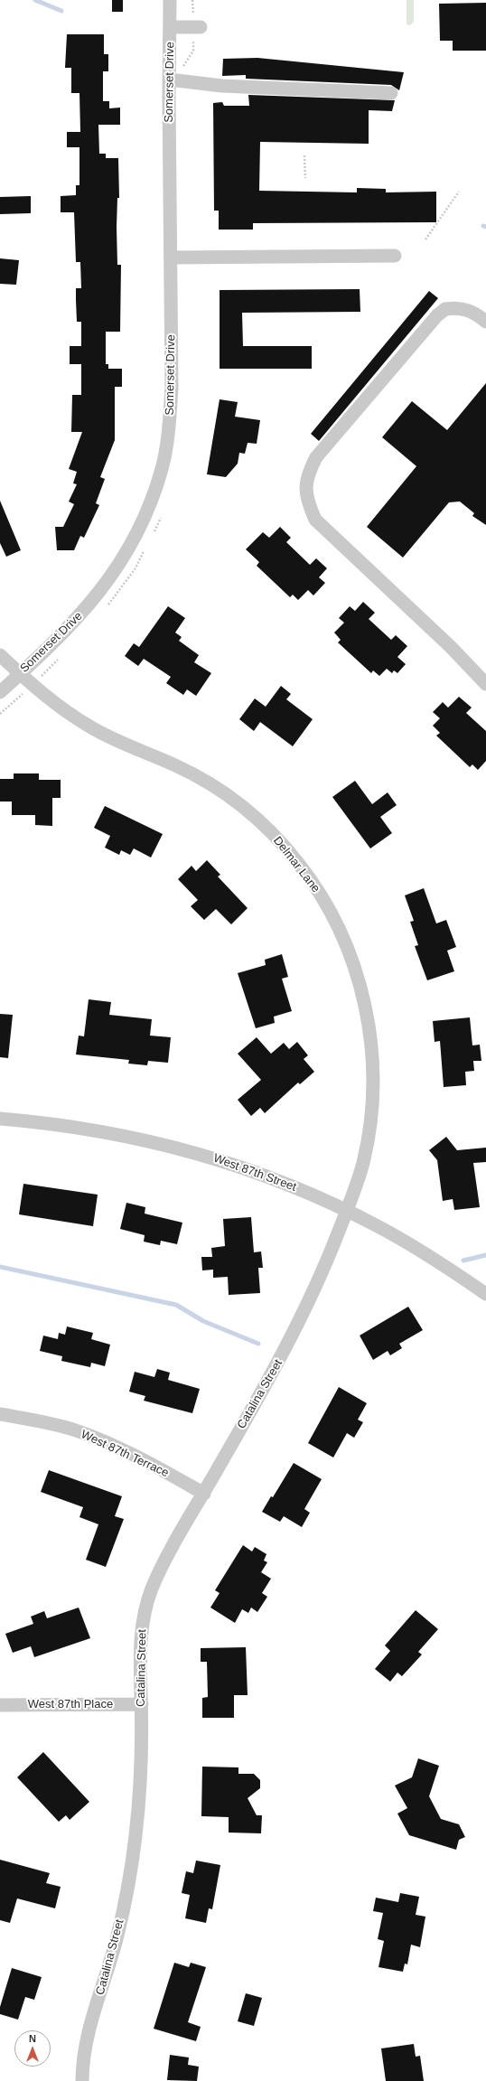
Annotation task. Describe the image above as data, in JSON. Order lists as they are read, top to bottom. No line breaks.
{"streets":{"street":["Somerset Drive","Delmar Lane","West 87th Street","Catalina Street","West 87th Terrace","West 87th Place"]},"crossings":[["Somerset Drive","Delmar Lane"],["Delmar Lane","West 87th Street"],["Delmar Lane","Catalina Street"],["West 87th Street","Catalina Street"],["Catalina Street","West 87th Terrace"],["Catalina Street","West 87th Place"]],"north":"top"}
